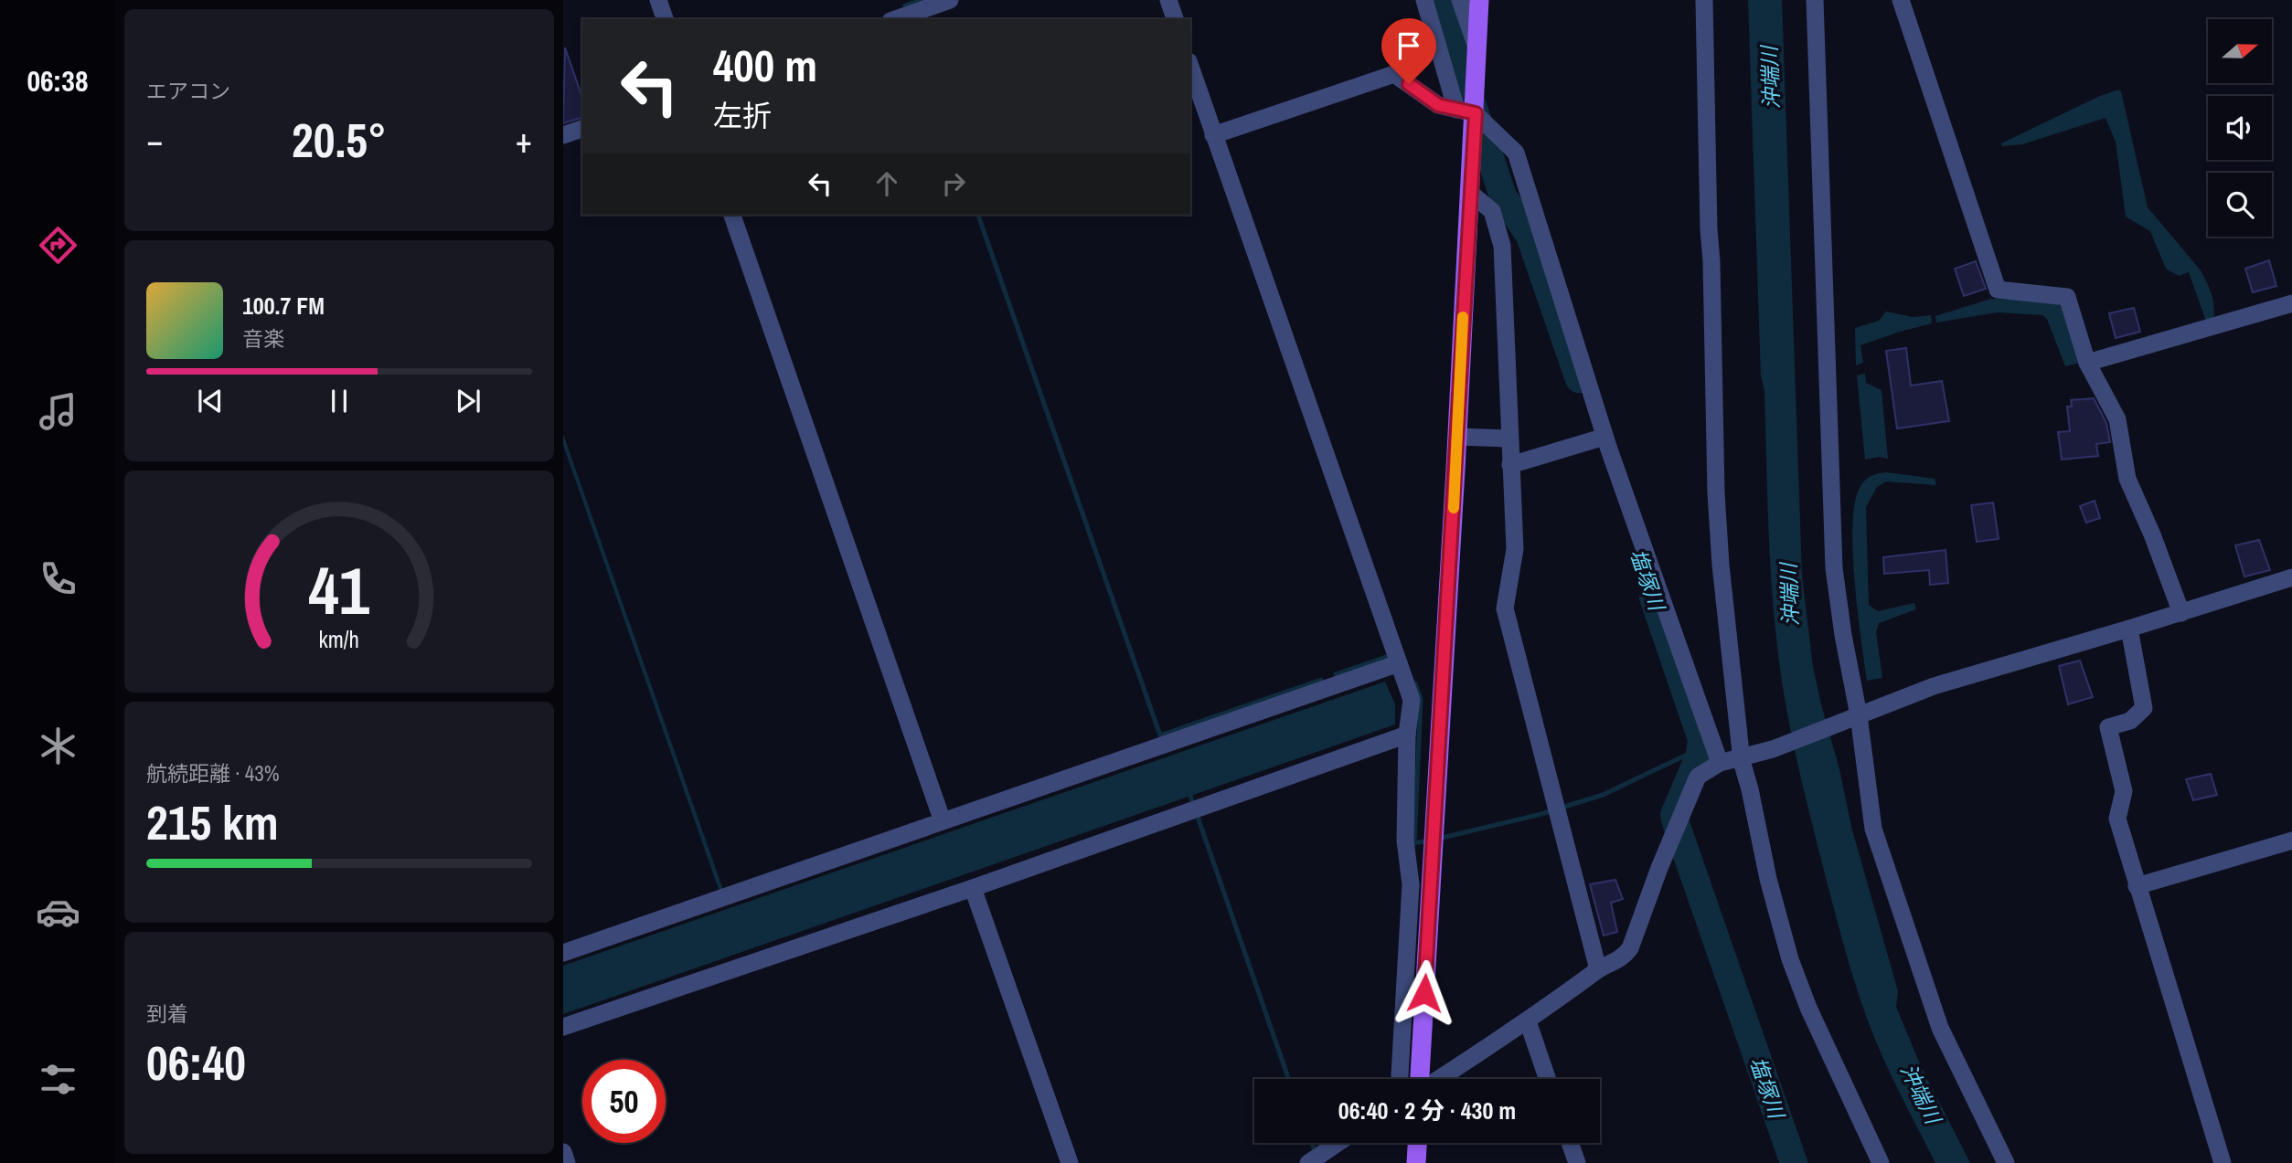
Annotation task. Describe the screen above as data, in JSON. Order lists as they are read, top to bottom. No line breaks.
{"water":["沖端川","塩塚川"],"north":"right","page":{"tabs":"06:38","tile":["エアコン",["航続距離 · 43%","215 km"],["到着","06:40"]],"turn":["400 m","左折"],"heat":["−","20.5°","+"],"song":["100.7 FM","音楽"],"limit":"50","trip":"06:40 · 2 分 · 430 m","gauge":["41","km/h"]}}
